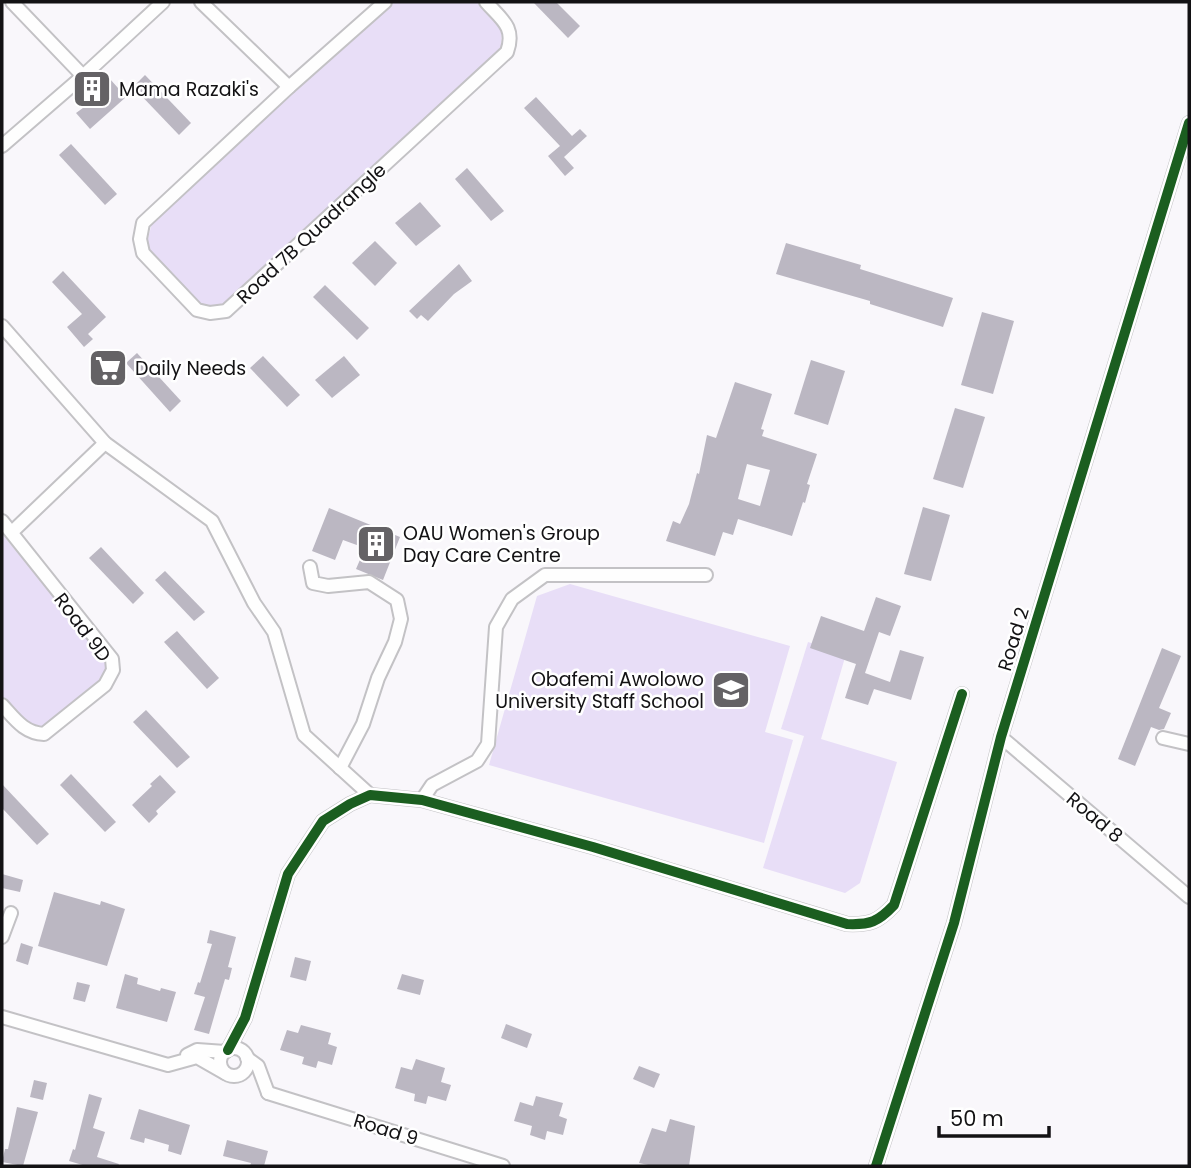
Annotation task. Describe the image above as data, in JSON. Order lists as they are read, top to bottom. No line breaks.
{"streets":{"street":["Road 7B Quadrangle","Road 9D","Road 2","Road 8","Road 9"]},"crossings":[["Road 2","Road 8"]],"places":{"building":["Mama Razaki's","OAU Women's Group Day Care Centre"],"supermarket":["Daily Needs"],"school or university":["Obafemi Awolowo University Staff School"]},"scale_bar":"50 m"}
